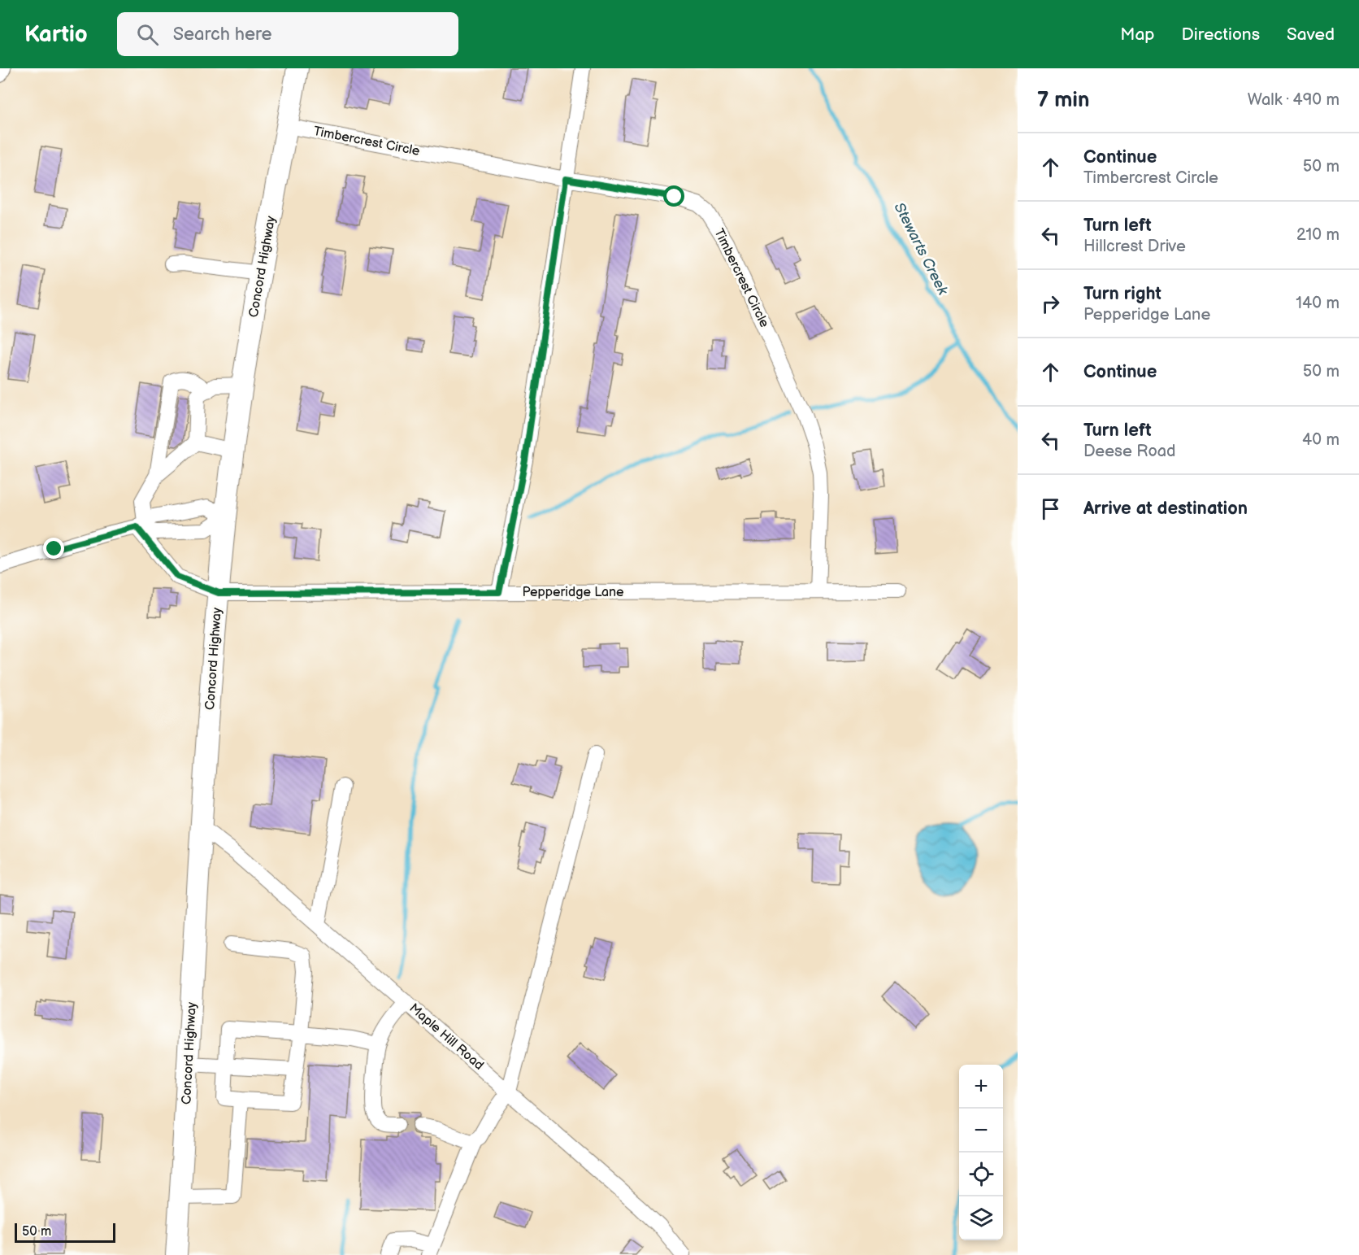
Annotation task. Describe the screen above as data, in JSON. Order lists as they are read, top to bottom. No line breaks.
{"streets":{"highway":["Concord Highway"],"street":["Timbercrest Circle","Pepperidge Lane","Maple Hill Road"]},"crossings":[["Timbercrest Circle","Concord Highway"],["Timbercrest Circle","Pepperidge Lane"],["Concord Highway","Pepperidge Lane"],["Concord Highway","Maple Hill Road"]],"water":["Stewarts Creek"],"scale_bar":"50 m","page":{"header":"Kartio","search":"Search here","nav":["Map","Directions","Saved"],"heading":["7 min","Walk · 490 m"],"list":[["Continue","Timbercrest Circle","50 m"],["Turn left","Hillcrest Drive","210 m"],["Turn right","Pepperidge Lane","140 m"],["Continue","50 m"],["Turn left","Deese Road","40 m"],"Arrive at destination"],"map_buttons":["+","−"],"scale":"50 m"}}
